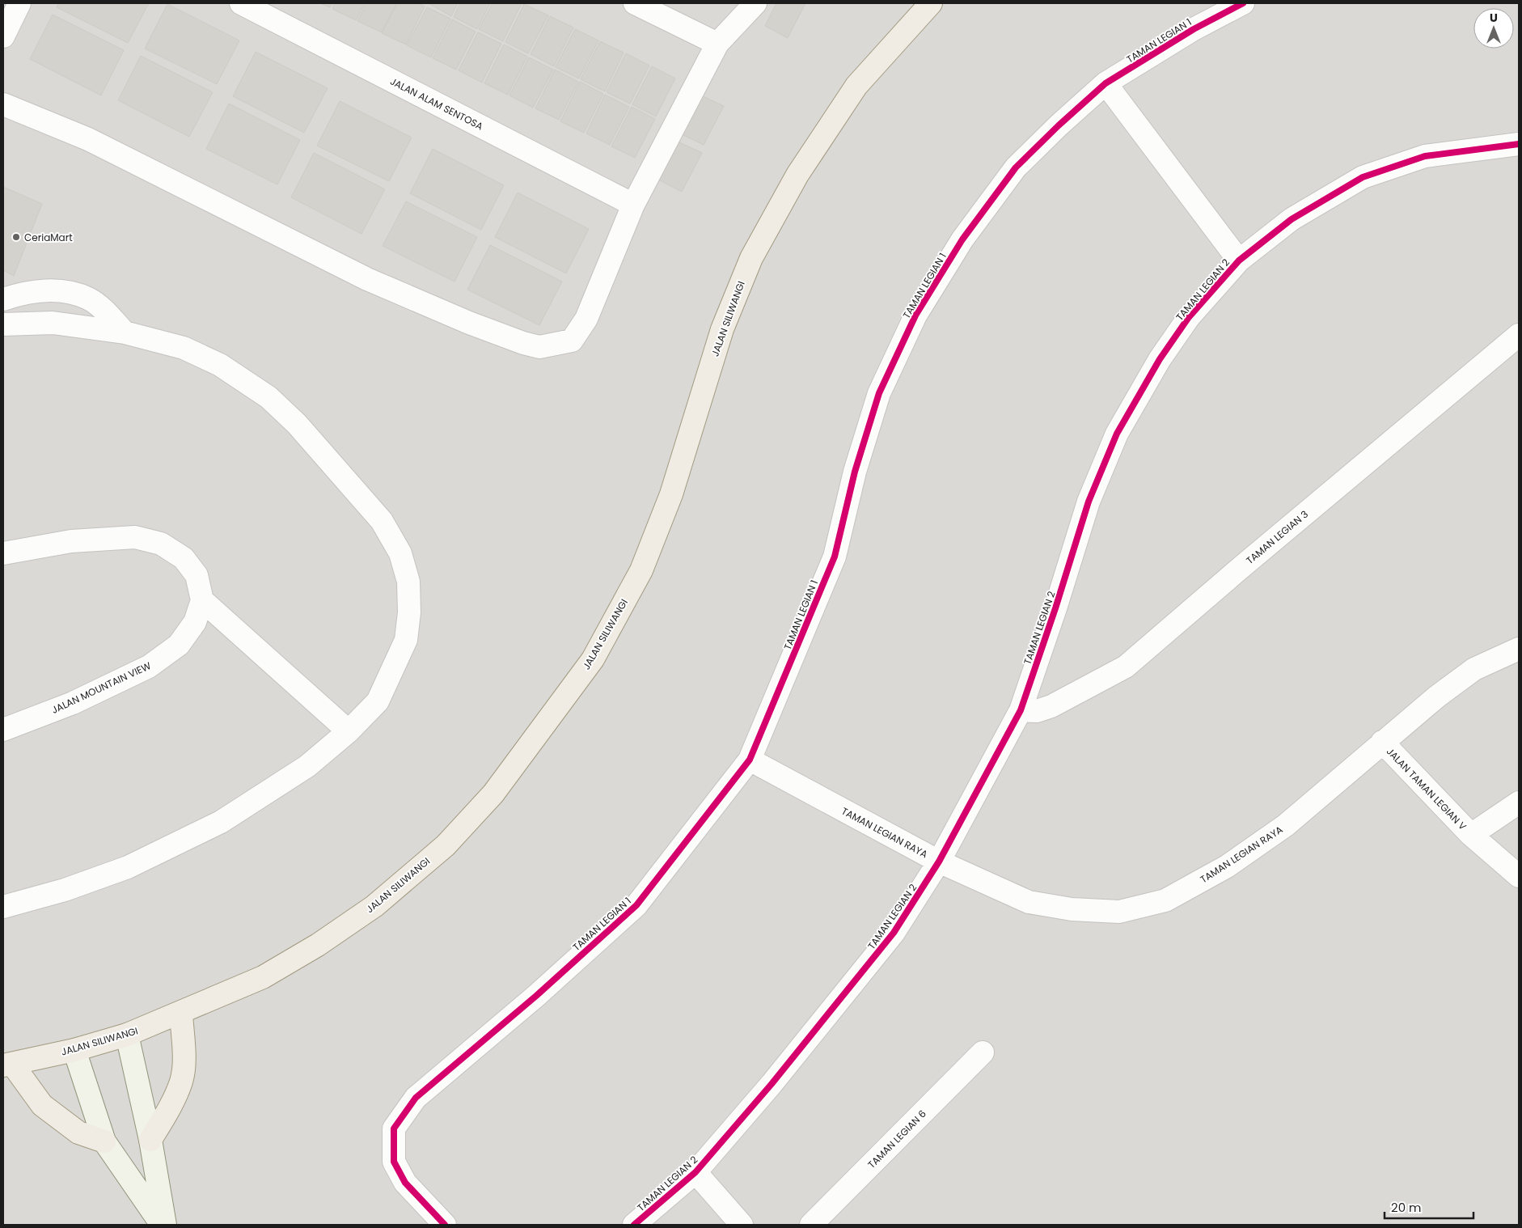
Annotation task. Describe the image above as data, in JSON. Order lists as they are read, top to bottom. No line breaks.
{"streets":{"main road":["JALAN SILIWANGI"],"street":["TAMAN LEGIAN 1","JALAN ALAM SENTOSA","TAMAN LEGIAN 2","TAMAN LEGIAN 3","JALAN MOUNTAIN VIEW","JALAN TAMAN LEGIAN V","TAMAN LEGIAN RAYA","TAMAN LEGIAN 6"]},"crossings":[["TAMAN LEGIAN 1","TAMAN LEGIAN RAYA"],["TAMAN LEGIAN 2","TAMAN LEGIAN 3"],["TAMAN LEGIAN 2","TAMAN LEGIAN RAYA"],["JALAN TAMAN LEGIAN V","TAMAN LEGIAN RAYA"]],"places":["CeriaMart"],"scale_bar":"20 m","north":"top"}
